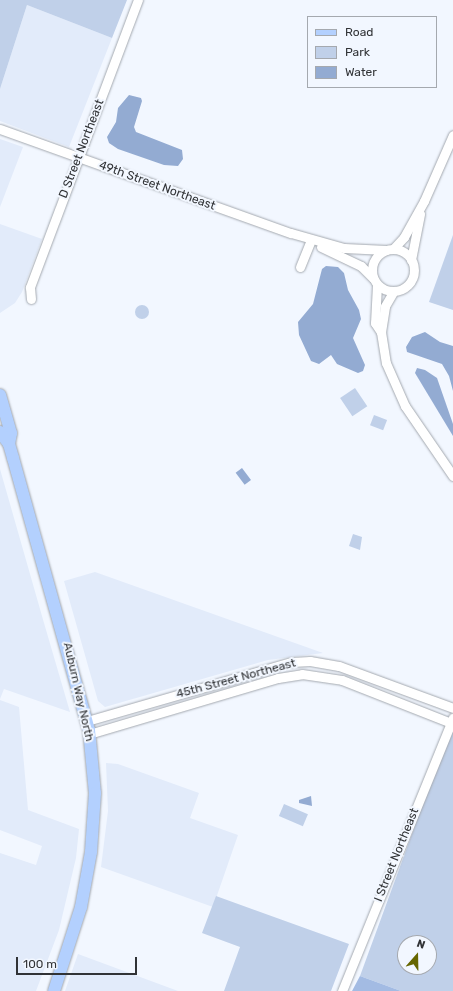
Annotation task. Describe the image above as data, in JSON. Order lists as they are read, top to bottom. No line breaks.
{"streets":{"main road":["Auburn Way North"],"street":["D Street Northeast","49th Street Northeast","45th Street Northeast","I Street Northeast"]},"crossings":[["D Street Northeast","49th Street Northeast"],["45th Street Northeast","Auburn Way North"],["45th Street Northeast","I Street Northeast"]],"legend":["Road","Park","Water"],"scale_bar":"100 m","north":"top"}
